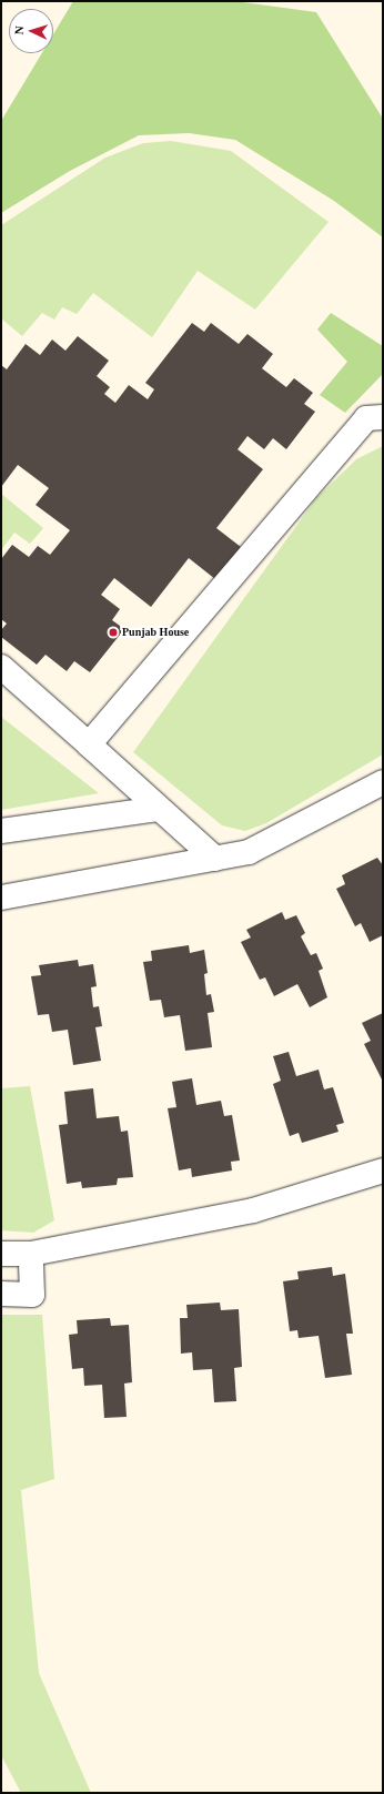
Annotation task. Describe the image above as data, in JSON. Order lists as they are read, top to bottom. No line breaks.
{"places":["Punjab House"],"north":"left"}
